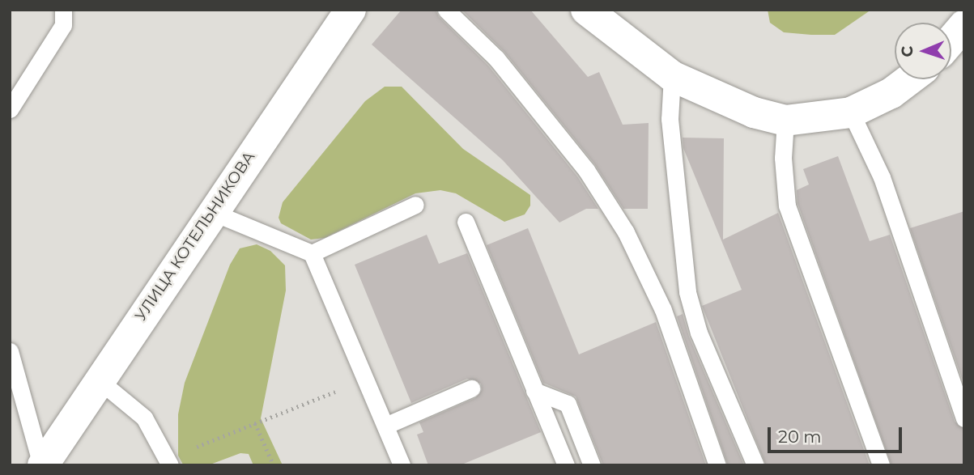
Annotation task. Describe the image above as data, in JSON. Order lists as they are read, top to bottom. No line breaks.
{"streets":{"street":["УЛИЦА КОТЕЛЬНИКОВА"]},"scale_bar":"20 m","north":"left"}
